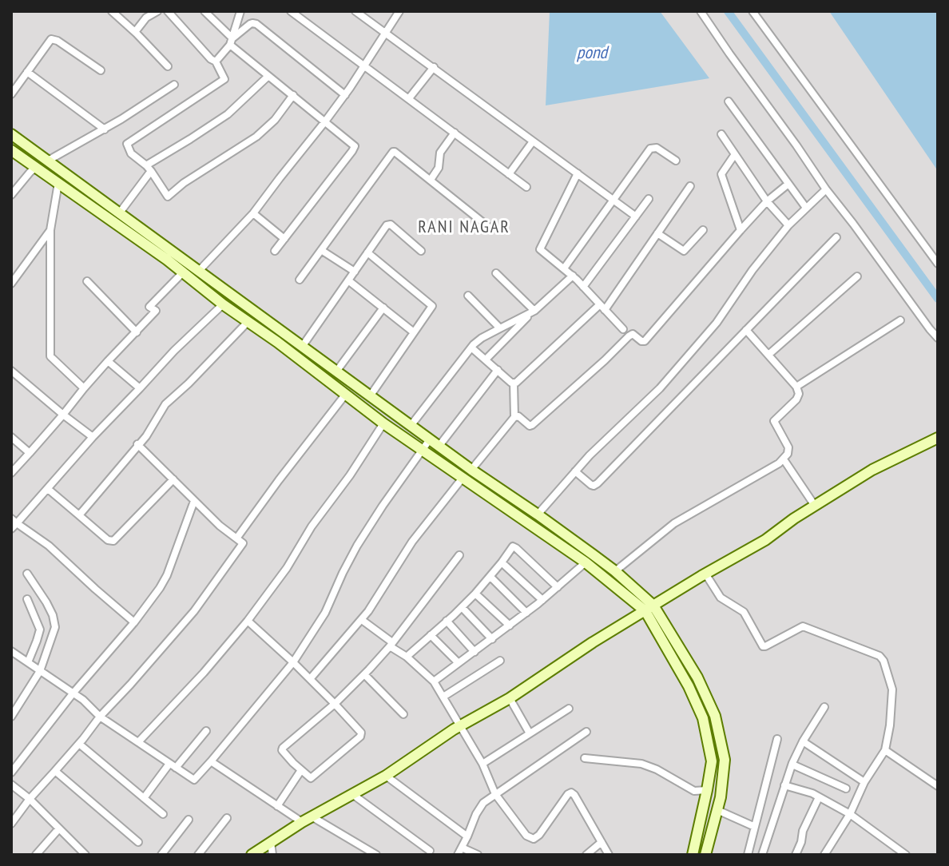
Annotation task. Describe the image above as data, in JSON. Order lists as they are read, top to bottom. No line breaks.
{"districts":["RANI NAGAR"],"water":["pond"]}
